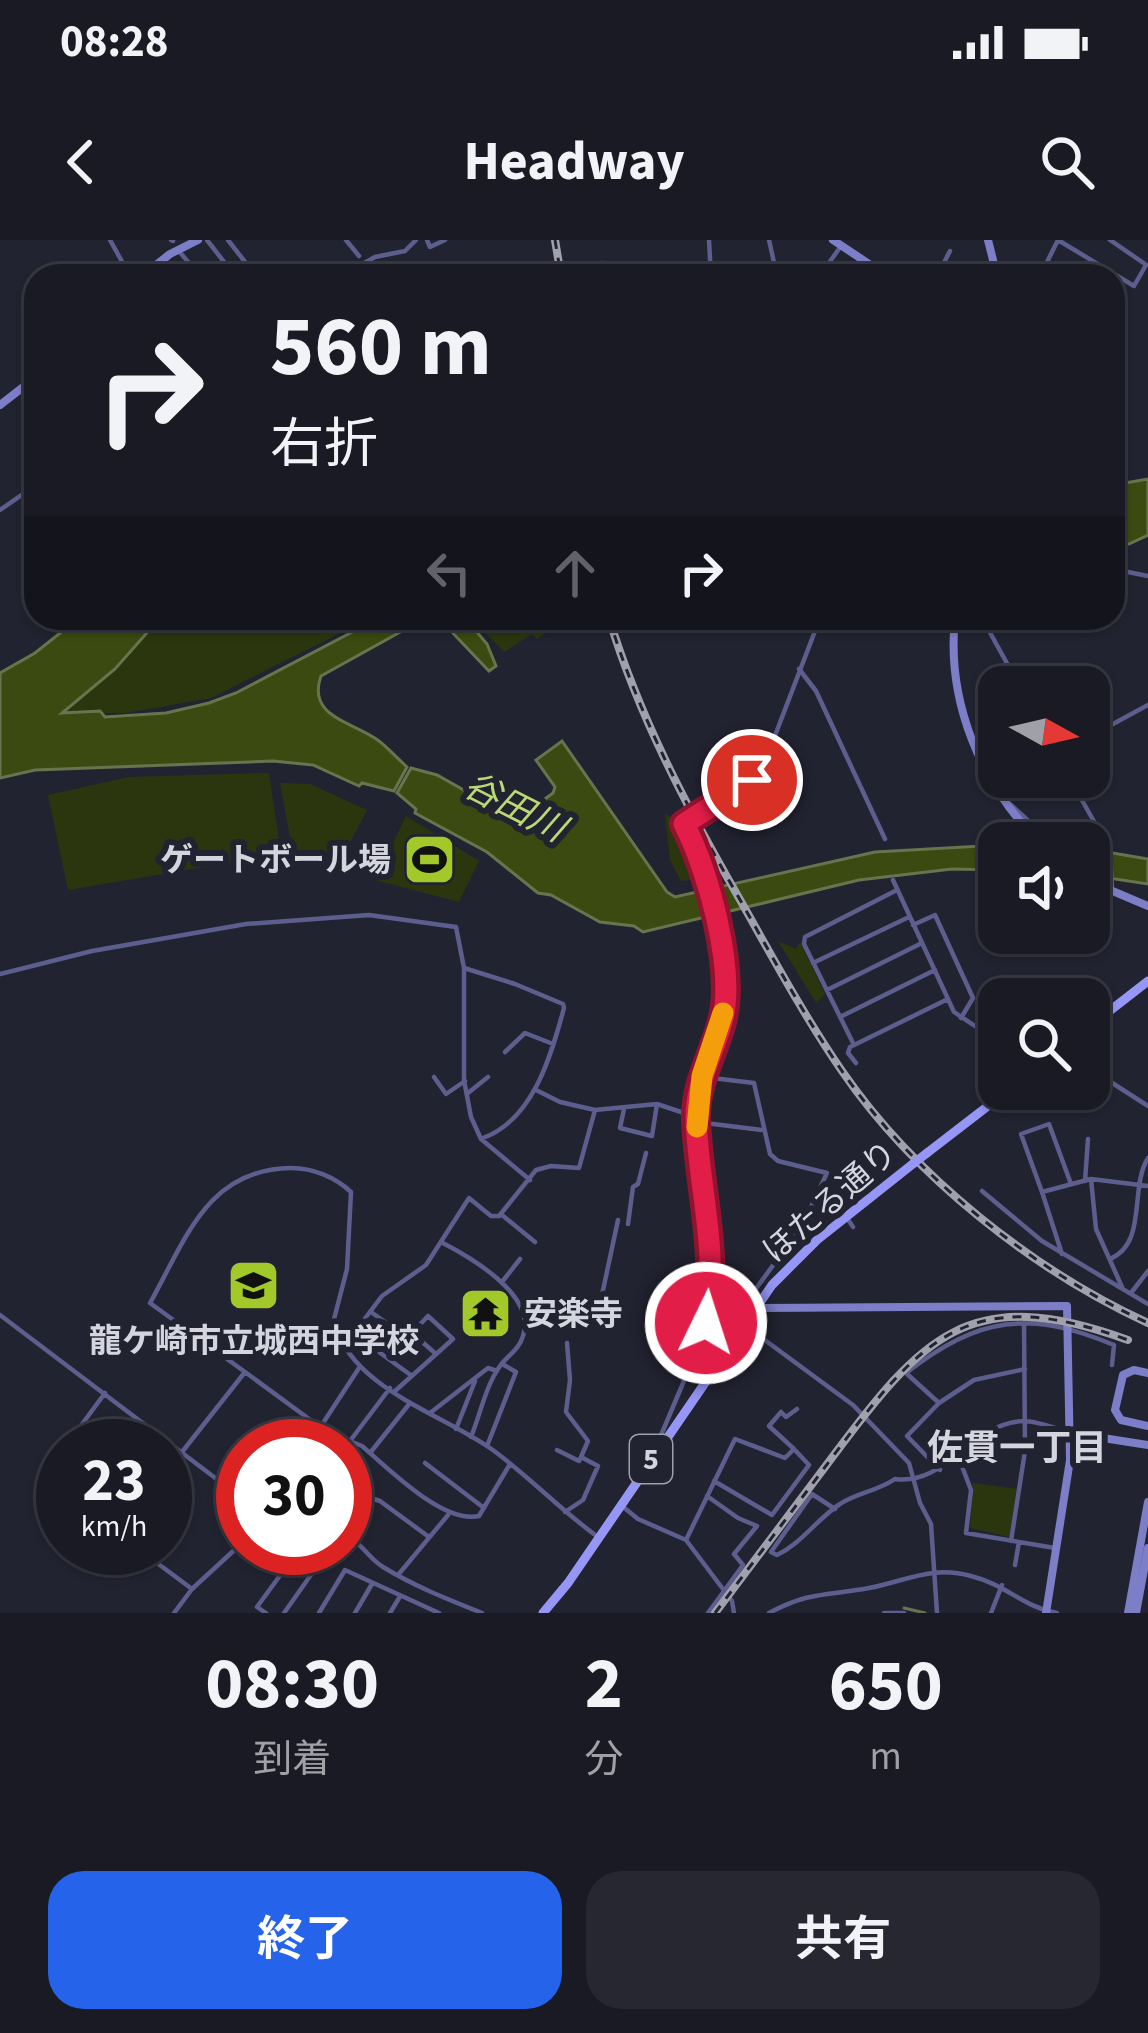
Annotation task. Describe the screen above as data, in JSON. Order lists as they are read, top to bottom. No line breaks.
{"streets":{"main road":["ほたる通り","5"]},"districts":["佐貫一丁目"],"water":["谷田川"],"places":{"sports":["ゲートボール場"],"school or university":["龍ケ崎市立城西中学校"],"temple":["安楽寺"]},"north":"right","page":{"status":"08:28","header":"Headway","turn":["560 m","右折"],"speed":"23 km/h","limit":"30","eta":["08:30","到着","2","分","650","m"],"buttons":["終了","共有"]}}
